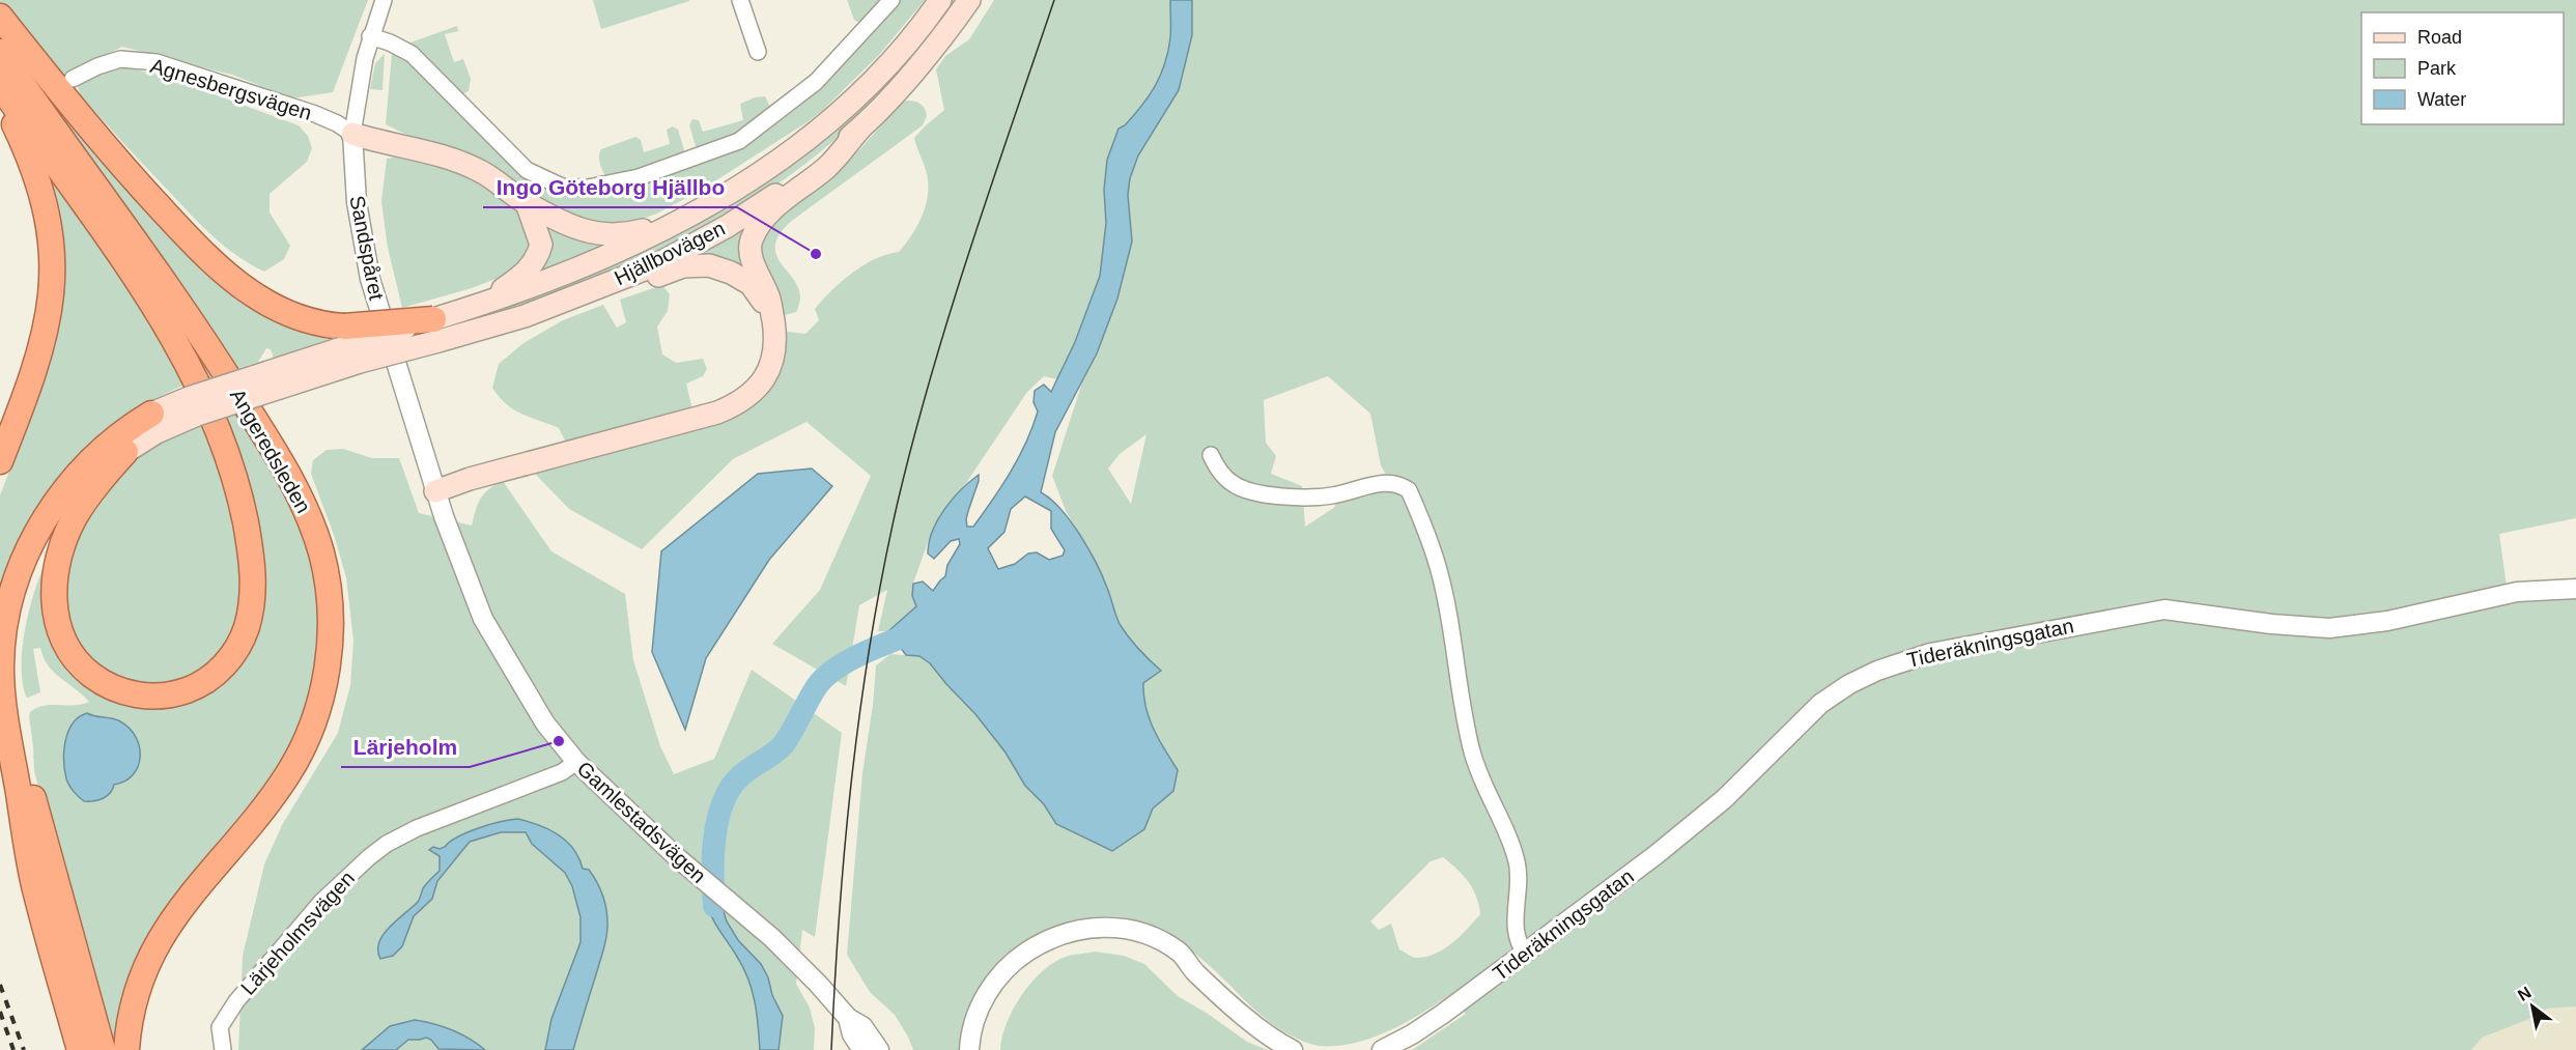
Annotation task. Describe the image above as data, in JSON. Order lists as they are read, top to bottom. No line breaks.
{"streets":{"highway":["Angeredsleden"],"main road":["Hjällbovägen"],"street":["Agnesbergsvägen","Sandspåret","Tideräkningsgatan","Gamlestadsvägen","Lärjeholmsvägen"]},"crossings":[["Agnesbergsvägen","Sandspåret"],["Sandspåret","Gamlestadsvägen"],["Gamlestadsvägen","Lärjeholmsvägen"]],"places":["Ingo Göteborg Hjällbo","Lärjeholm"],"legend":["Road","Park","Water"],"north":"top left"}
